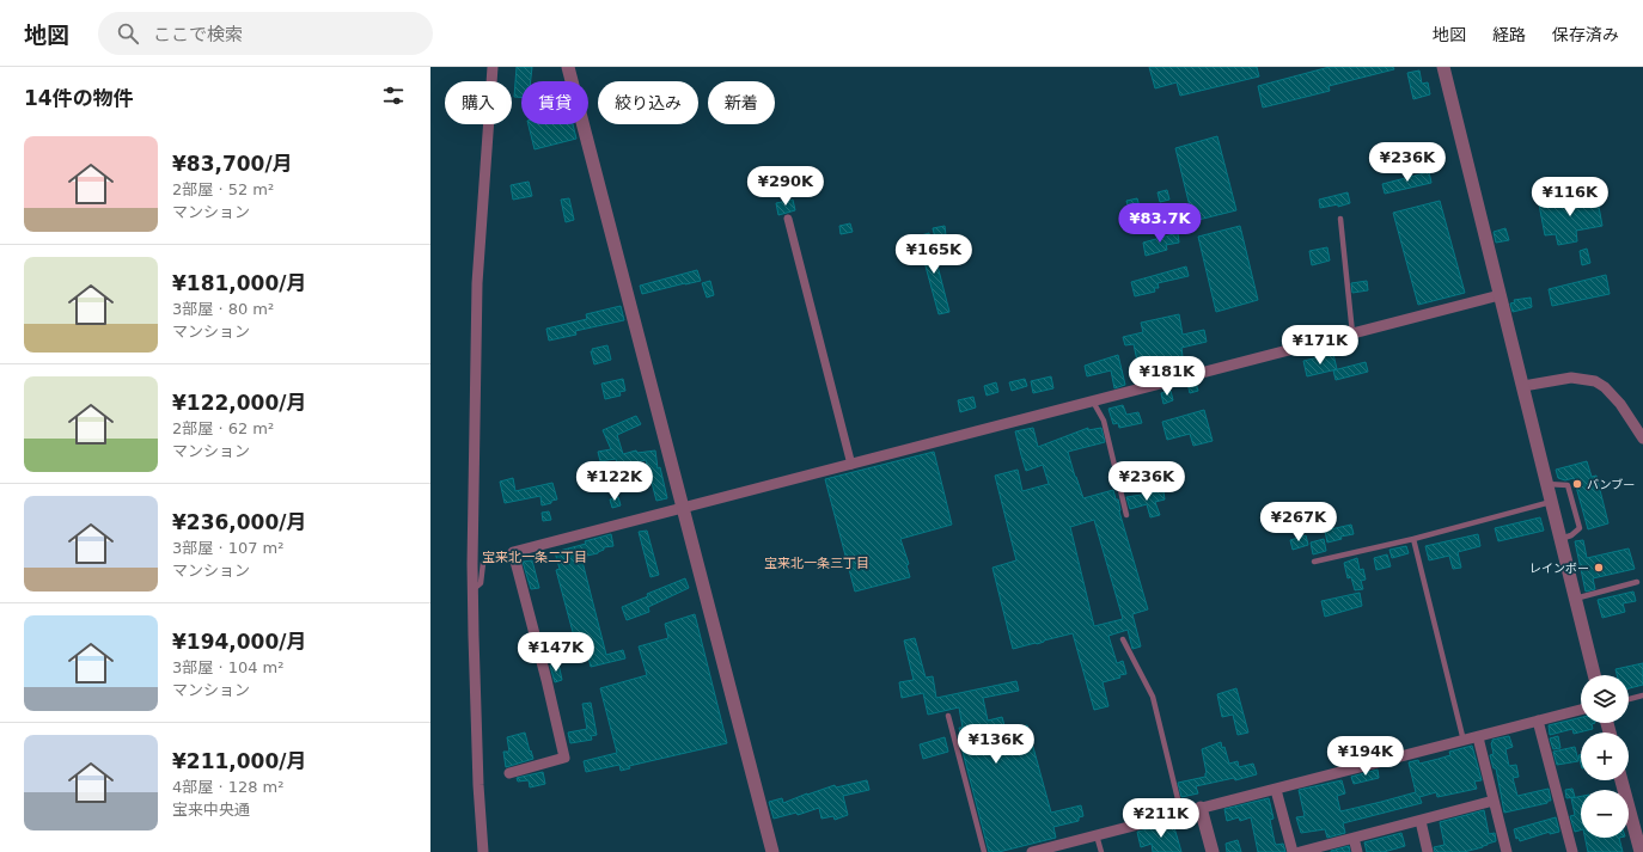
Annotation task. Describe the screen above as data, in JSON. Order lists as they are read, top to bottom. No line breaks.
{"districts":["宝来北一条二丁目","宝来北一条三丁目"],"places":["バンブー","レインボー"],"page":{"header":"地図","search":"ここで検索","nav":["地図","経路","保存済み"],"heading":"14件の物件","chip":["購入","賃貸","絞り込み","新着"],"list":[{"name":"¥83,700/月","note":"2部屋 · 52 m² · マンション"},{"name":"¥181,000/月","note":"3部屋 · 80 m² · マンション"},{"name":"¥122,000/月","note":"2部屋 · 62 m² · マンション"},{"name":"¥236,000/月","note":"3部屋 · 107 m² · マンション"},{"name":"¥194,000/月","note":"3部屋 · 104 m² · マンション"},{"name":"¥211,000/月","note":"4部屋 · 128 m² · 宝来中央通"}],"price":["¥236K","¥290K","¥116K","¥83.7K","¥165K","¥171K","¥181K","¥122K","¥236K","¥267K","¥147K","¥136K","¥194K","¥211K"],"map_buttons":["+","−"]}}
